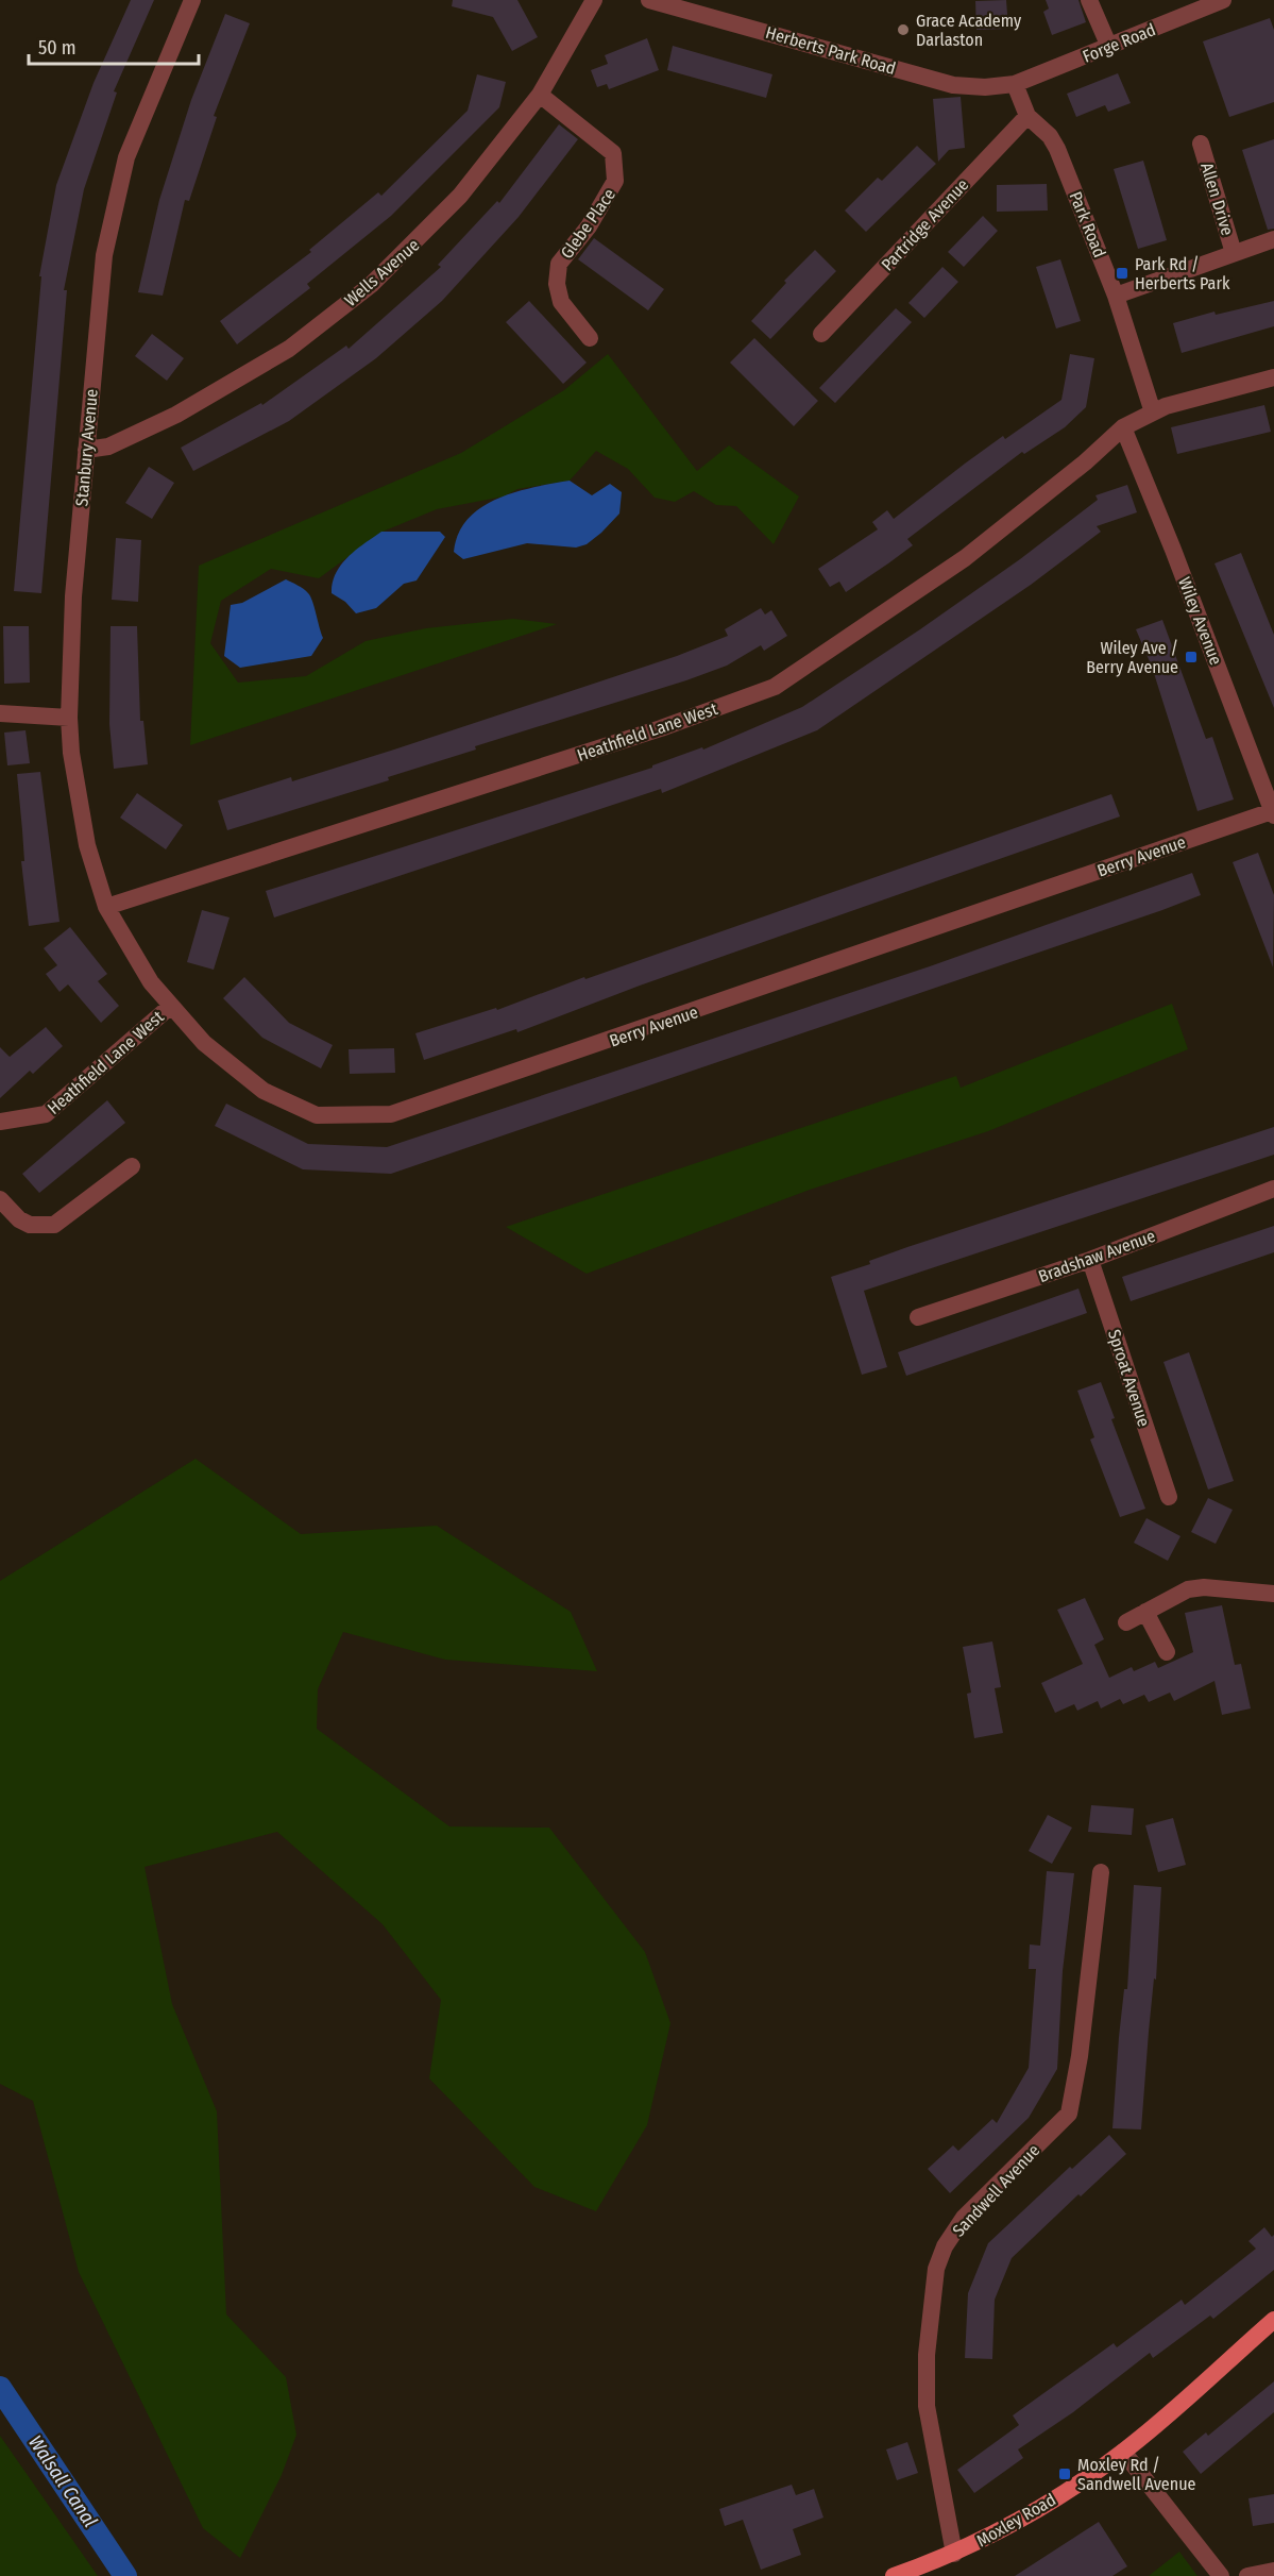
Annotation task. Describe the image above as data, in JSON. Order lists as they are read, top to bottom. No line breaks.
{"streets":{"main road":["Moxley Road"],"street":["Forge Road","Herberts Park Road","Allen Drive","Glebe Place","Partridge Avenue","Park Road","Wells Avenue","Stanbury Avenue","Wiley Avenue","Heathfield Lane West","Berry Avenue","Bradshaw Avenue","Sproat Avenue","Sandwell Avenue"]},"crossings":[["Forge Road","Herberts Park Road"],["Forge Road","Park Road"],["Herberts Park Road","Park Road"],["Allen Drive","Park Road"],["Glebe Place","Wells Avenue"],["Partridge Avenue","Park Road"],["Park Road","Heathfield Lane West"],["Wells Avenue","Stanbury Avenue"],["Stanbury Avenue","Heathfield Lane West"],["Stanbury Avenue","Berry Avenue"],["Wiley Avenue","Heathfield Lane West"],["Wiley Avenue","Berry Avenue"],["Heathfield Lane West","Berry Avenue"],["Bradshaw Avenue","Sproat Avenue"],["Sandwell Avenue","Moxley Road"]],"water":["Walsall Canal"],"places":{"other":["Grace Academy Darlaston"],"transit":["Park Rd / Herberts Park","Wiley Ave / Berry Avenue","Moxley Rd / Sandwell Avenue"]},"scale_bar":"50 m"}
